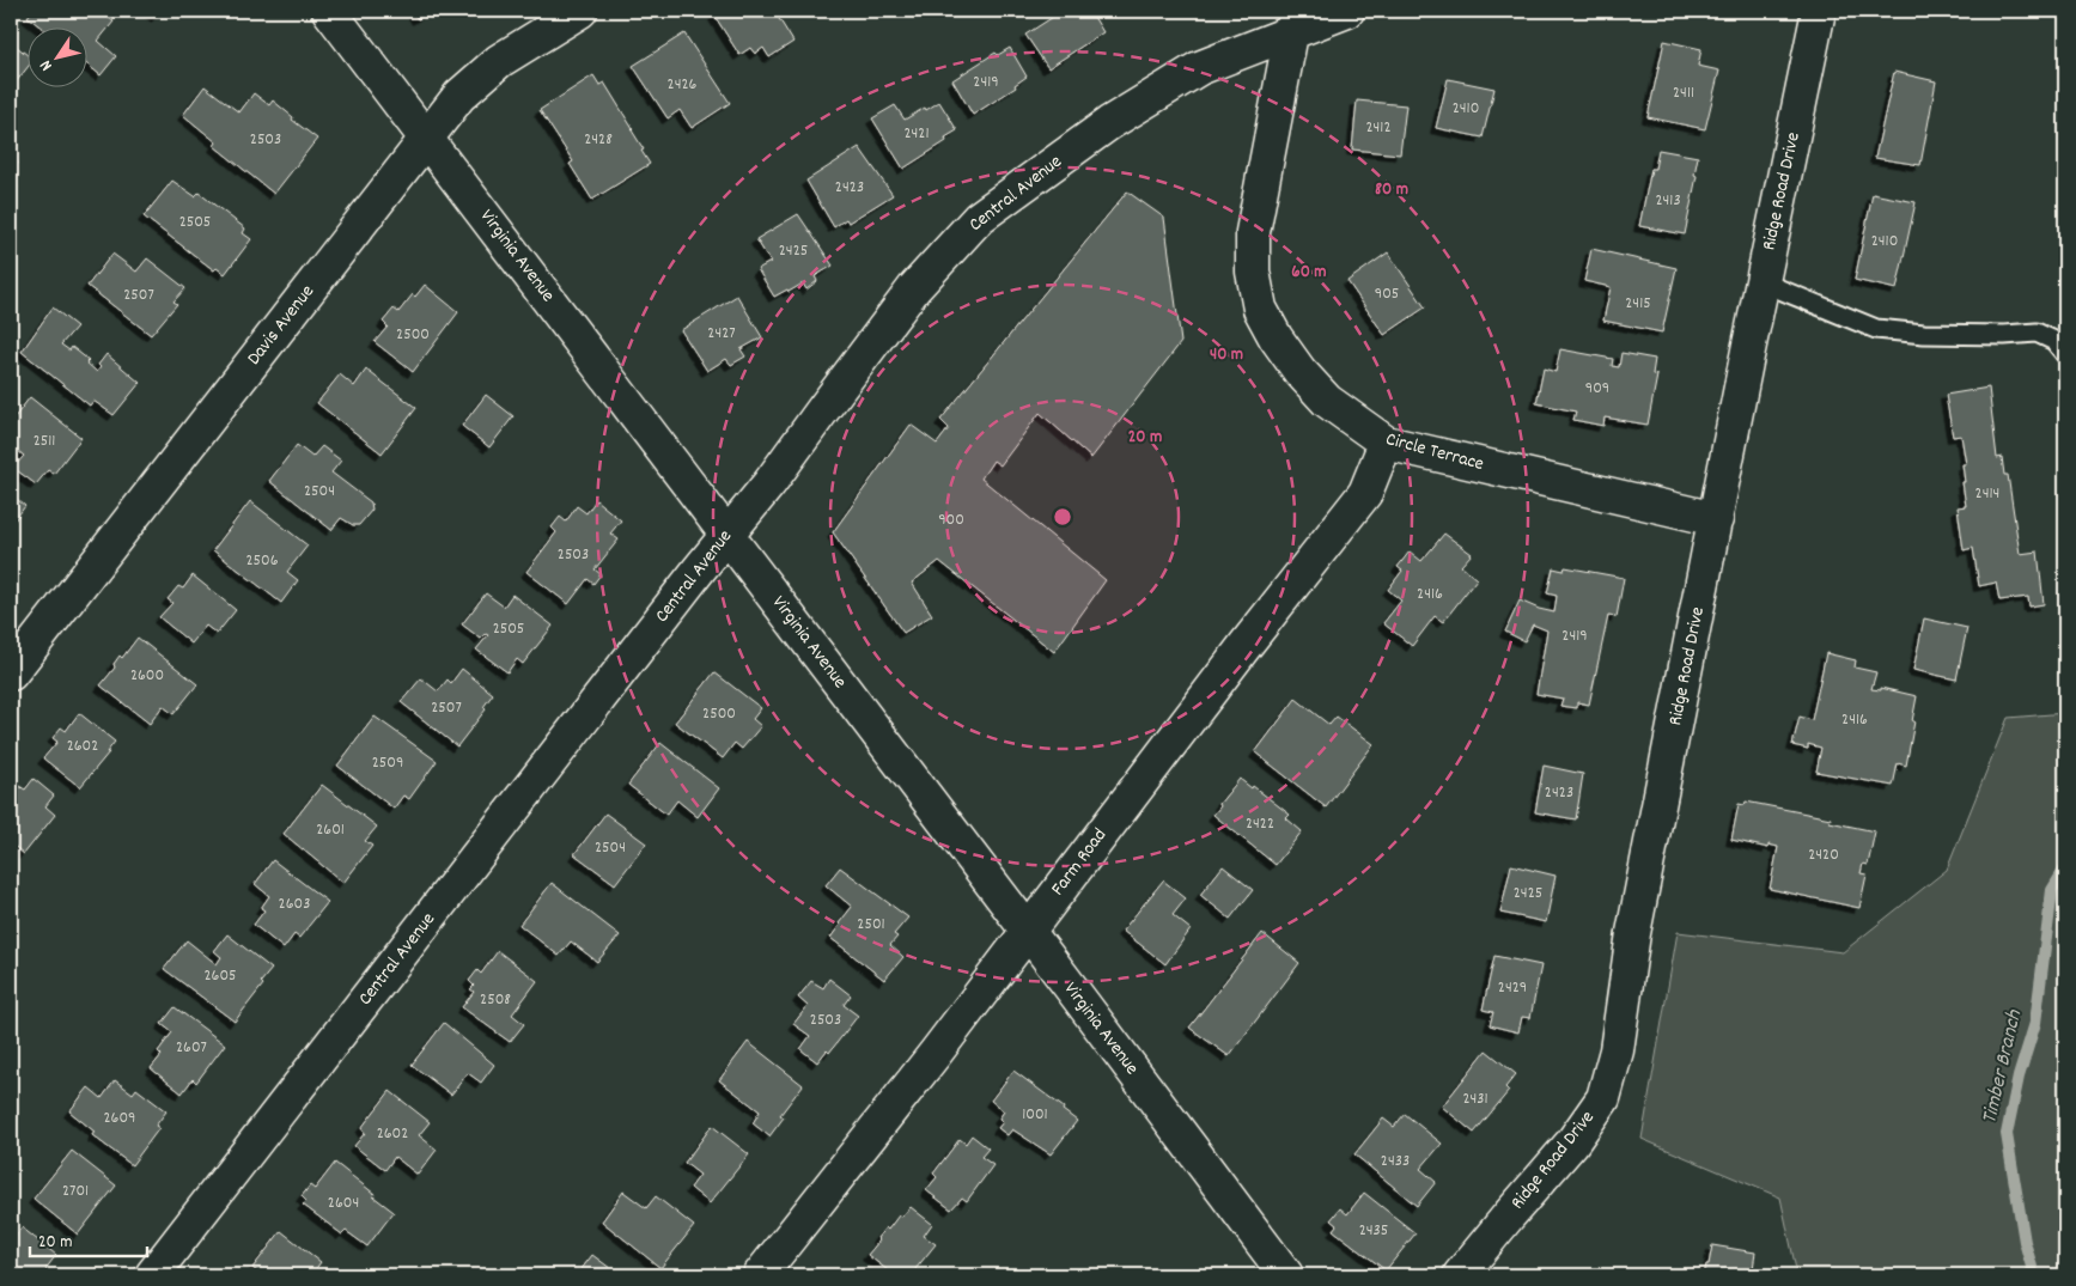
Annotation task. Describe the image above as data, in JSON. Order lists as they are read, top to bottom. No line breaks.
{"streets":{"street":["Ridge Road Drive","Central Avenue","Virginia Avenue","Davis Avenue","Circle Terrace","Farm Road"]},"crossings":[["Ridge Road Drive","Circle Terrace"],["Central Avenue","Virginia Avenue"],["Central Avenue","Circle Terrace"],["Virginia Avenue","Davis Avenue"],["Virginia Avenue","Farm Road"],["Circle Terrace","Farm Road"]],"water":["Timber Branch"],"house_numbers":["2419","2426","2411","2410","2412","2421","2503","2428","2423","2413","2505","2410","2425","905","2507","2415","2427","2500","909","2511","2504","2414","900","2503","2506","2416","2505","2419","2600","2507","2500","2416","2602","2509","2423","2422","2601","2504","2420","2425","2603","2501","2605","2429","2508","2503","2607","2431","1001","2609","2602","2433","2701","2604","2435"],"scale_bar":"20 m","north":"bottom left","rings":["80 m","60 m","40 m","20 m"]}
